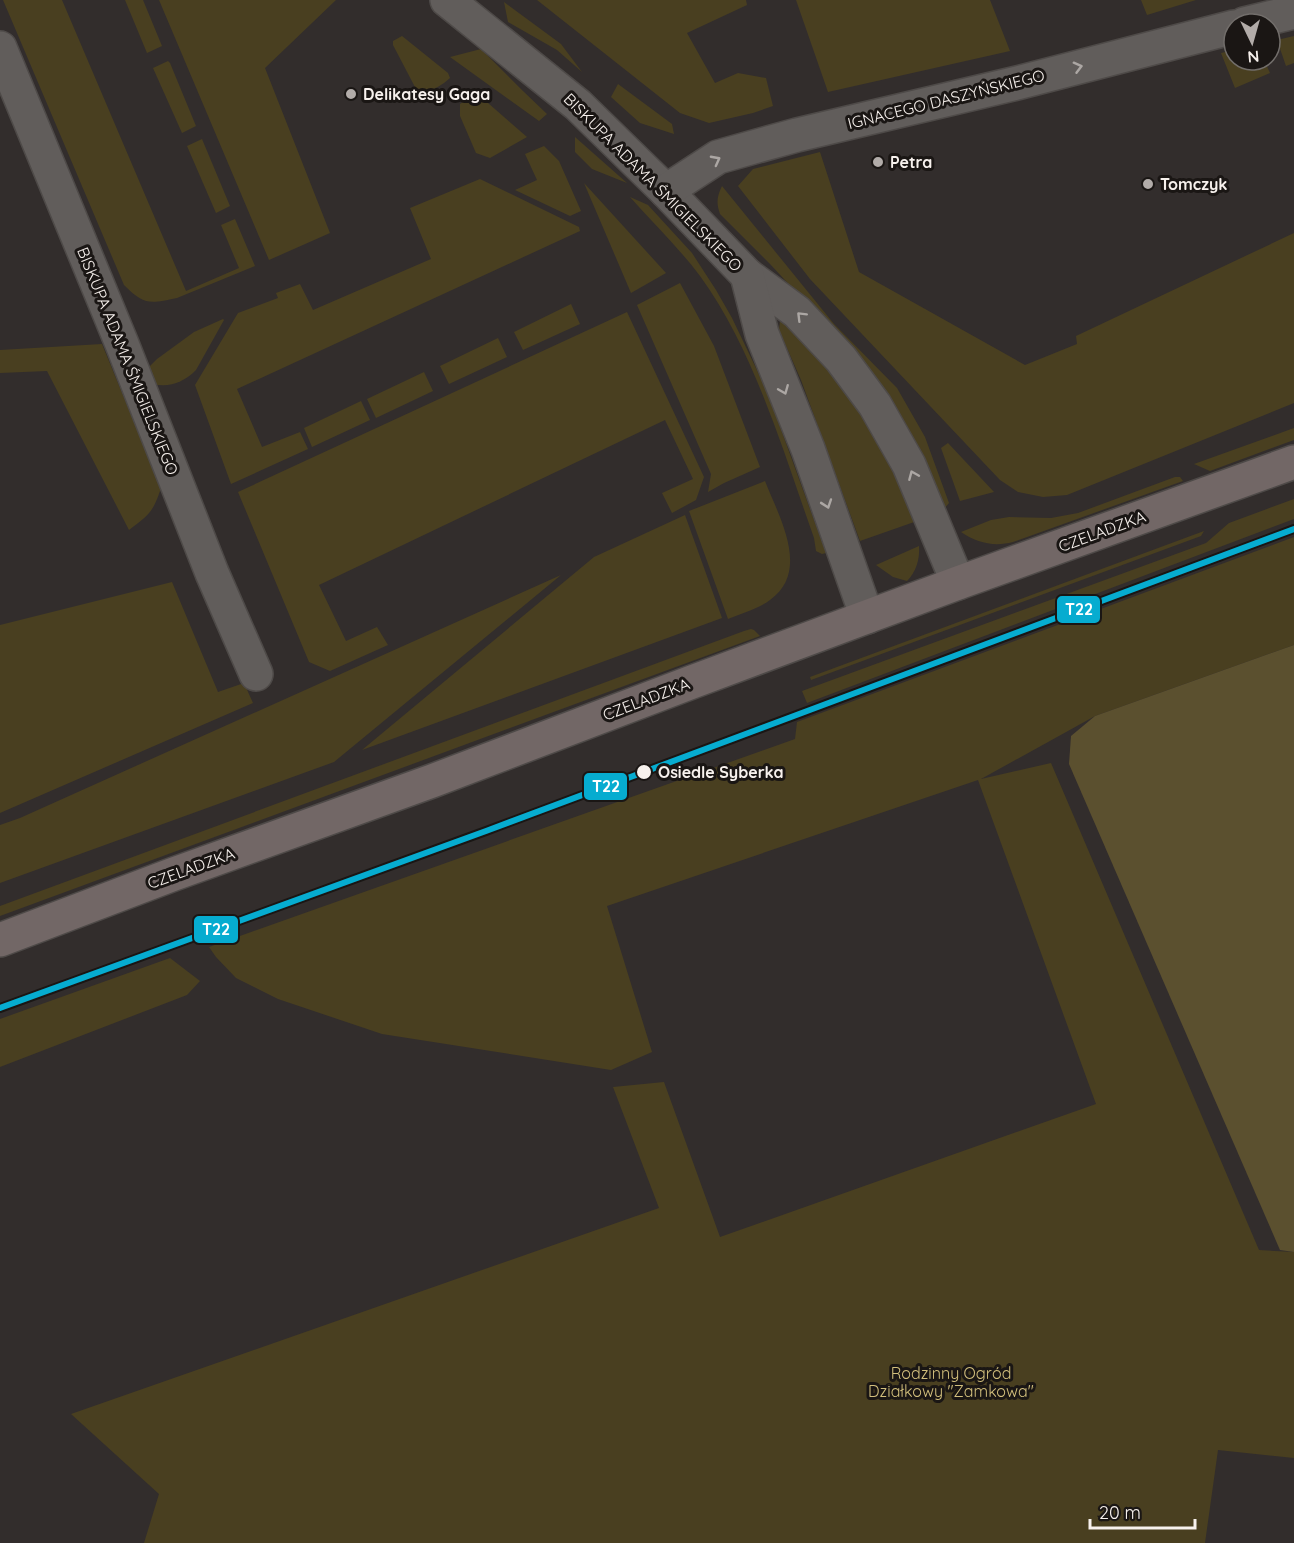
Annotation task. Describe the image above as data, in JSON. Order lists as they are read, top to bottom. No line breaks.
{"streets":{"main road":["CZELADZKA"],"street":["IGNACEGO DASZYŃSKIEGO","BISKUPA ADAMA ŚMIGIELSKIEGO"]},"crossings":[["IGNACEGO DASZYŃSKIEGO","BISKUPA ADAMA ŚMIGIELSKIEGO"],["BISKUPA ADAMA ŚMIGIELSKIEGO","CZELADZKA"]],"one_way":["IGNACEGO DASZYŃSKIEGO"],"parks":["Rodzinny Ogród Działkowy \"Zamkowa\""],"places":["Delikatesy Gaga","Petra","Tomczyk","Osiedle Syberka"],"lines":["transit line T22"],"scale_bar":"20 m","north":"bottom"}
